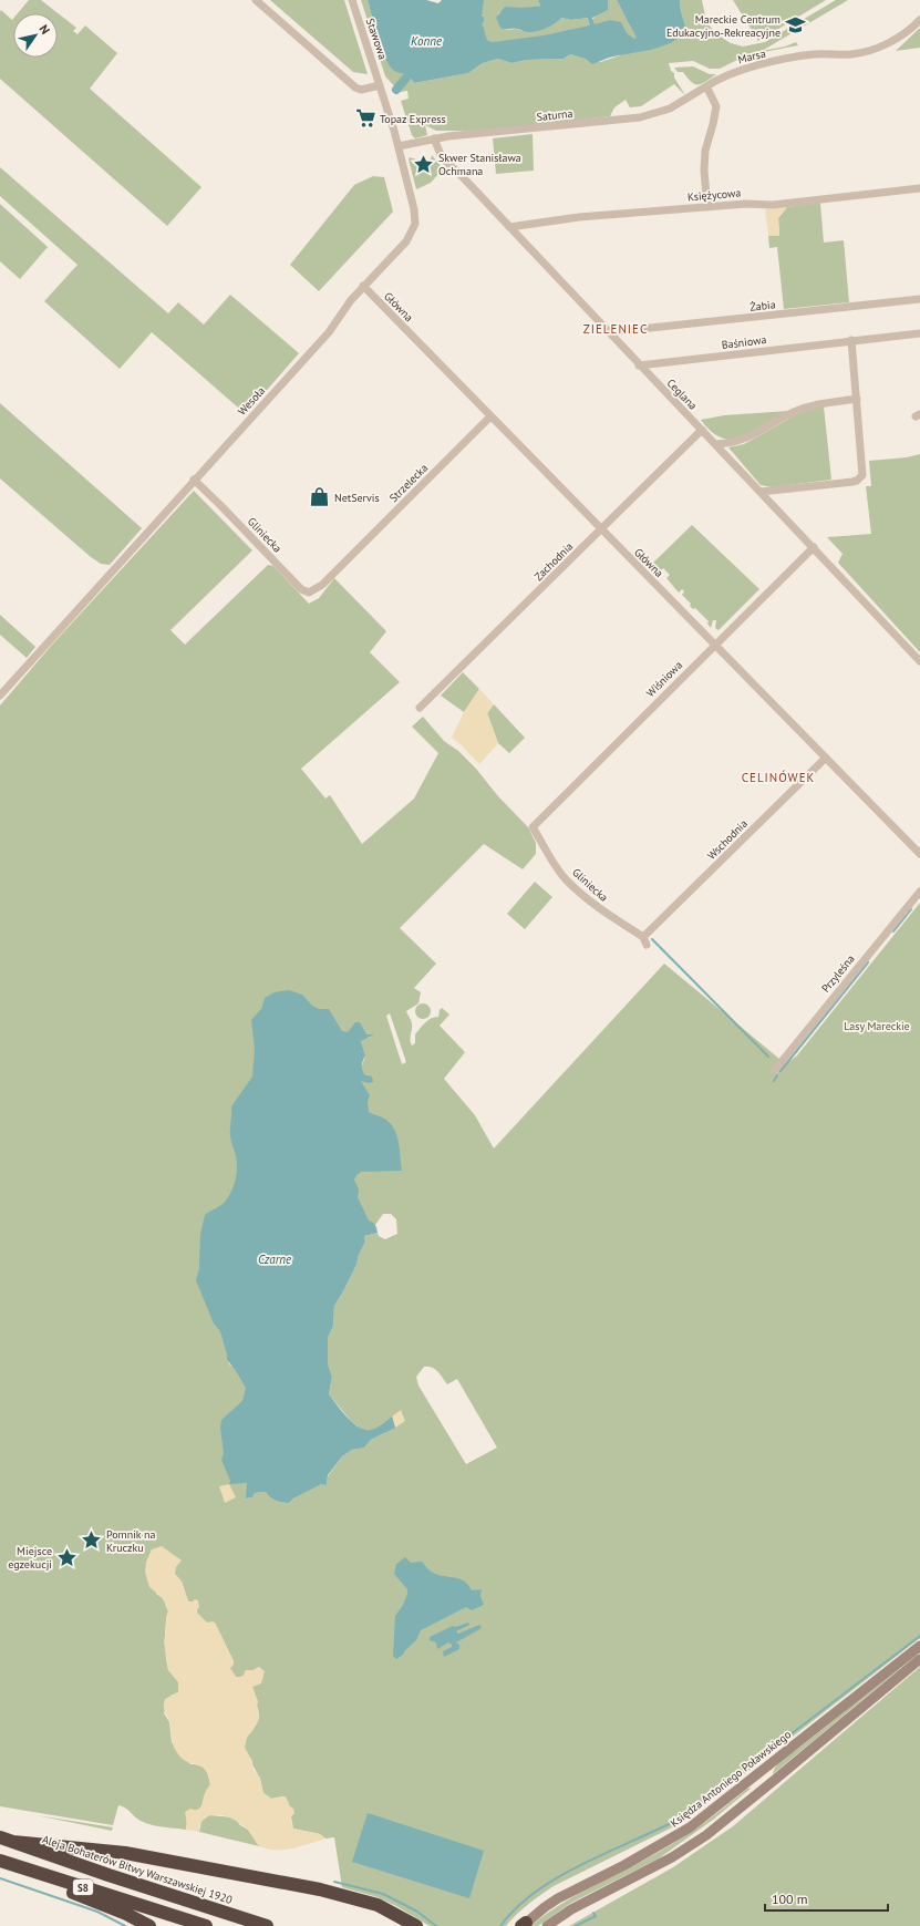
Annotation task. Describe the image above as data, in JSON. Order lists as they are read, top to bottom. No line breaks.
{"streets":{"highway":["Aleja Bohaterów Bitwy Warszawskiej 1920","S8"],"main road":["Księdza Antoniego Poławskiego"],"street":["Stawowa","Marsa","Saturna","Księżycowa","Żabia","Główna","Baśniowa","Ceglana","Wesoła","Strzelecka","Gliniecka","Zachodnia","Wiśniowa","Wschodnia","Przyleśna"]},"crossings":[["Stawowa","Wesoła"],["Marsa","Saturna"],["Saturna","Ceglana"],["Saturna","Wesoła"],["Księżycowa","Ceglana"],["Żabia","Ceglana"],["Główna","Wesoła"],["Główna","Strzelecka"],["Główna","Zachodnia"],["Główna","Wiśniowa"],["Główna","Wschodnia"],["Baśniowa","Ceglana"],["Ceglana","Zachodnia"],["Ceglana","Wiśniowa"],["Wesoła","Gliniecka"],["Strzelecka","Gliniecka"],["Gliniecka","Wiśniowa"],["Gliniecka","Wschodnia"]],"districts":["ZIELENIEC","CELINÓWEK"],"water":["Konne","Czarne"],"parks":["Lasy Mareckie"],"places":{"school or university":["Mareckie Centrum Edukacyjno-Rekreacyjne"],"supermarket":["Topaz Express"],"place":["Skwer Stanisława Ochmana","Pomnik na Kruczku","Miejsce egzekucji"],"shop":["NetServis"]},"scale_bar":"100 m","north":"top right"}
